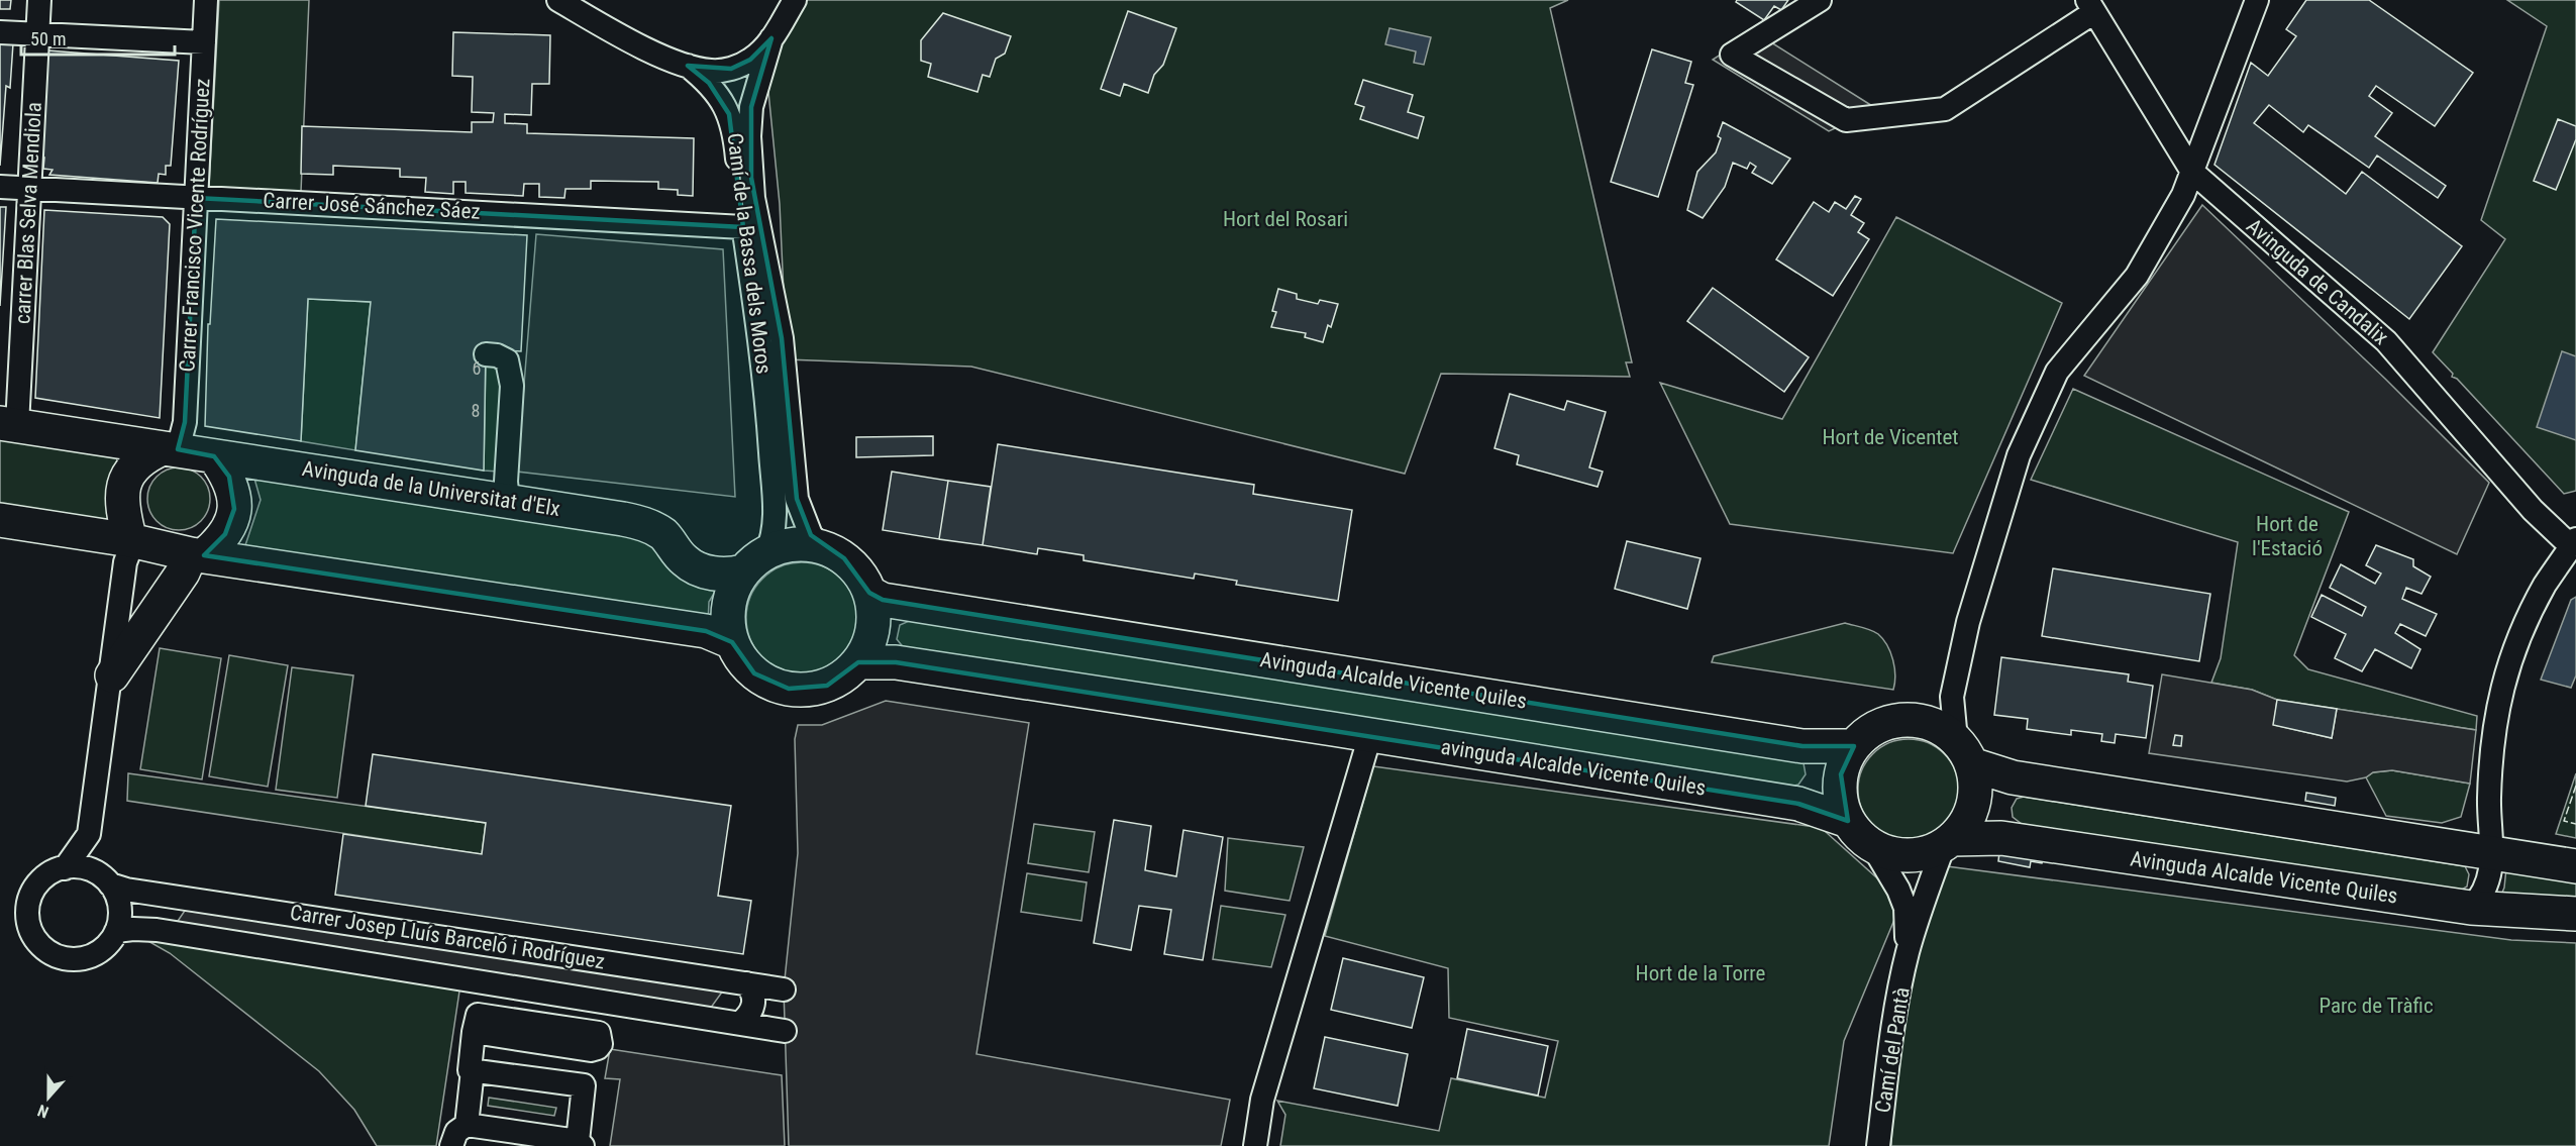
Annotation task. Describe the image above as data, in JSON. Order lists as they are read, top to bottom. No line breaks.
{"streets":{"highway":["Avinguda de la Universitat d'Elx","Avinguda Alcalde Vicente Quiles","avinguda Alcalde Vicente Quiles"],"street":["Carrer José Sánchez Sáez","carrer Blas Selva Mendiola","Carrer Francisco Vicente Rodríguez","Camí de la Bassa dels Moros","Avinguda de Candalix","Carrer Josep Lluís Barceló i Rodríguez","Camí del Pantà"]},"crossings":[["Carrer José Sánchez Sáez","carrer Blas Selva Mendiola"],["Carrer José Sánchez Sáez","Carrer Francisco Vicente Rodríguez"],["Carrer José Sánchez Sáez","Camí de la Bassa dels Moros"],["Carrer Francisco Vicente Rodríguez","Avinguda de la Universitat d'Elx"],["Camí de la Bassa dels Moros","Avinguda de la Universitat d'Elx"],["Camí de la Bassa dels Moros","Avinguda Alcalde Vicente Quiles"],["Camí de la Bassa dels Moros","avinguda Alcalde Vicente Quiles"],["Avinguda de la Universitat d'Elx","Avinguda Alcalde Vicente Quiles"],["Avinguda de la Universitat d'Elx","avinguda Alcalde Vicente Quiles"],["Avinguda Alcalde Vicente Quiles","avinguda Alcalde Vicente Quiles"],["Avinguda Alcalde Vicente Quiles","Camí del Pantà"],["avinguda Alcalde Vicente Quiles","Camí del Pantà"]],"parks":["Hort del Rosari","Hort de Vicentet","Hort de l'Estació","Hort de la Torre","Parc de Tràfic"],"house_numbers":["6","8"],"scale_bar":"50 m","north":"bottom"}
